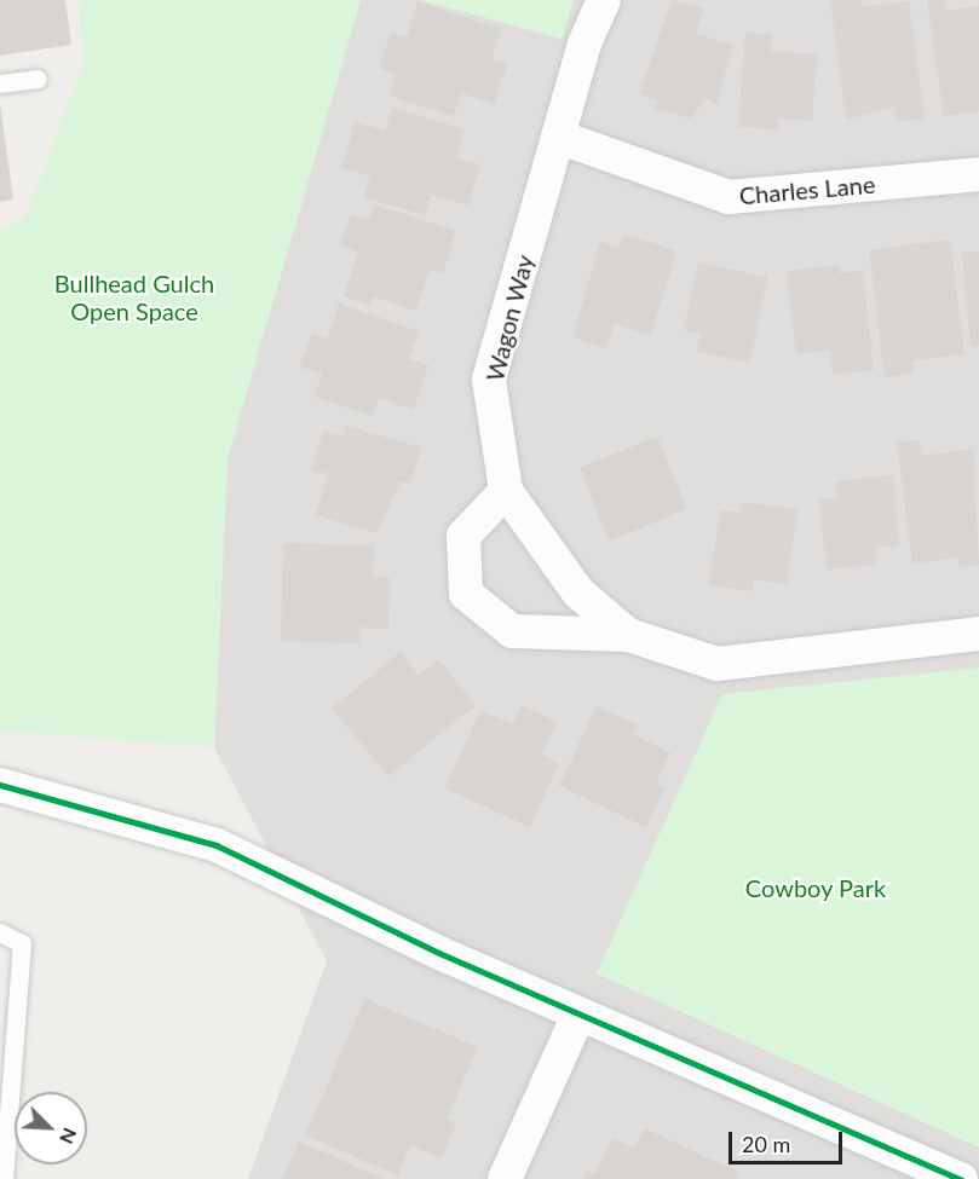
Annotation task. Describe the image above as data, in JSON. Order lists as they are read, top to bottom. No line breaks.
{"streets":{"street":["Charles Lane","Wagon Way"]},"crossings":[["Charles Lane","Wagon Way"]],"parks":["Bullhead Gulch Open Space","Cowboy Park"],"scale_bar":"20 m","north":"bottom right"}
